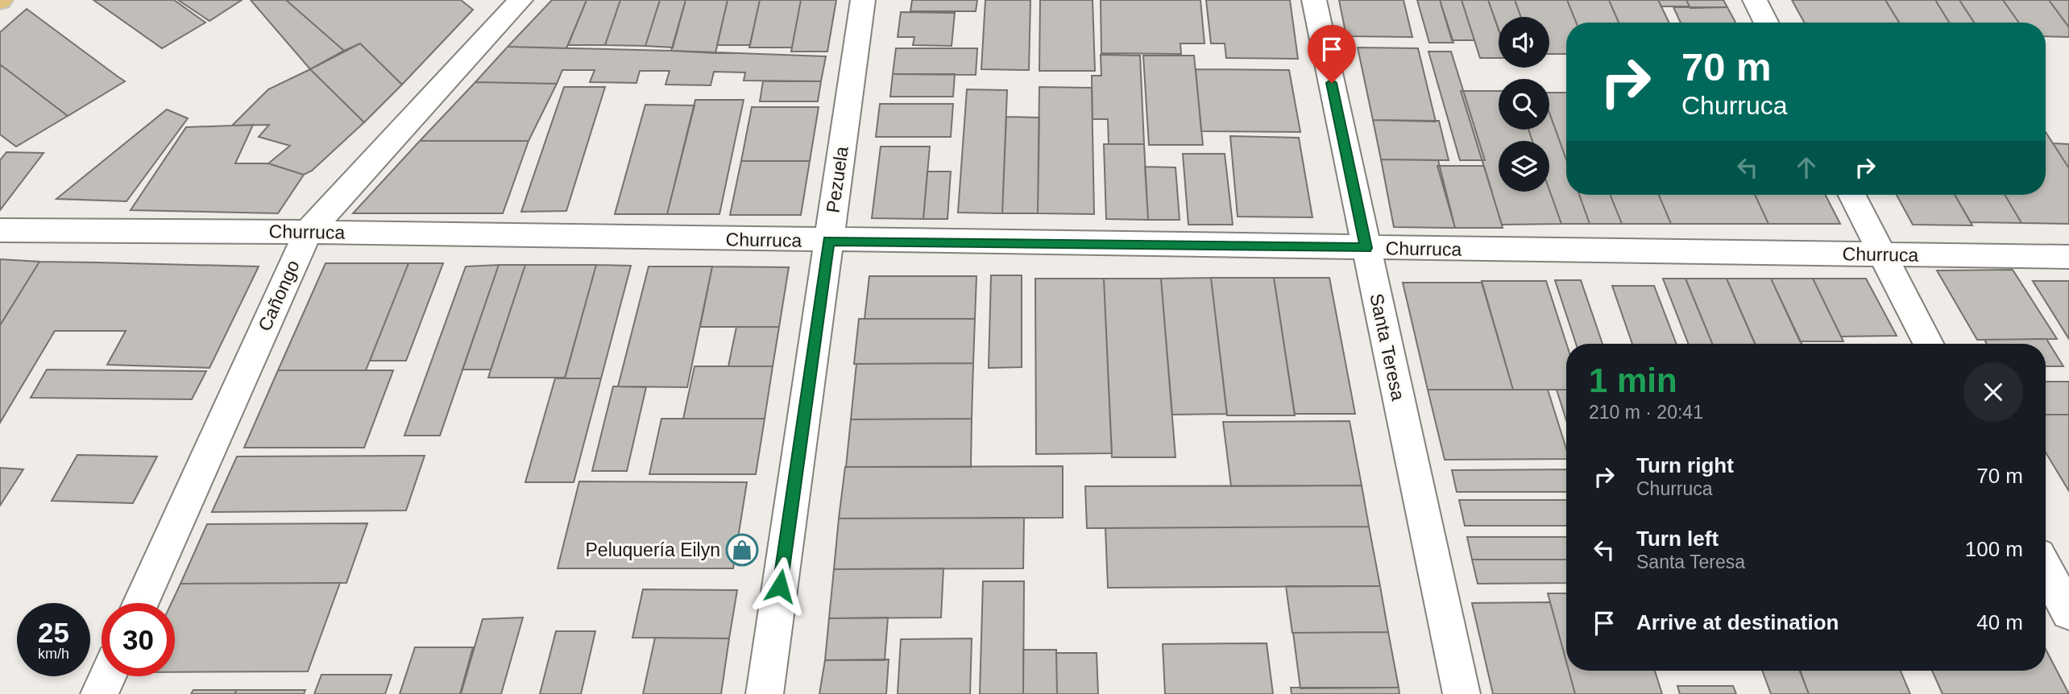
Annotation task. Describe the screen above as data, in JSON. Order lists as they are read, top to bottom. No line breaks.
{"streets":{"street":["Pezuela","Churruca","Cañongo","Santa Teresa"]},"crossings":[["Pezuela","Churruca"],["Churruca","Cañongo"],["Churruca","Santa Teresa"]],"places":{"shop":["Peluquería Eilyn"]},"page":{"turn":["70 m","Churruca"],"heading":["1 min","210 m · 20:41"],"list":[{"name":"Turn right","note":"Churruca","value":"70 m"},{"name":"Turn left","note":"Santa Teresa","value":"100 m"},{"name":"Arrive at destination","value":"40 m"}],"speed":"25 km/h","limit":"30"}}
